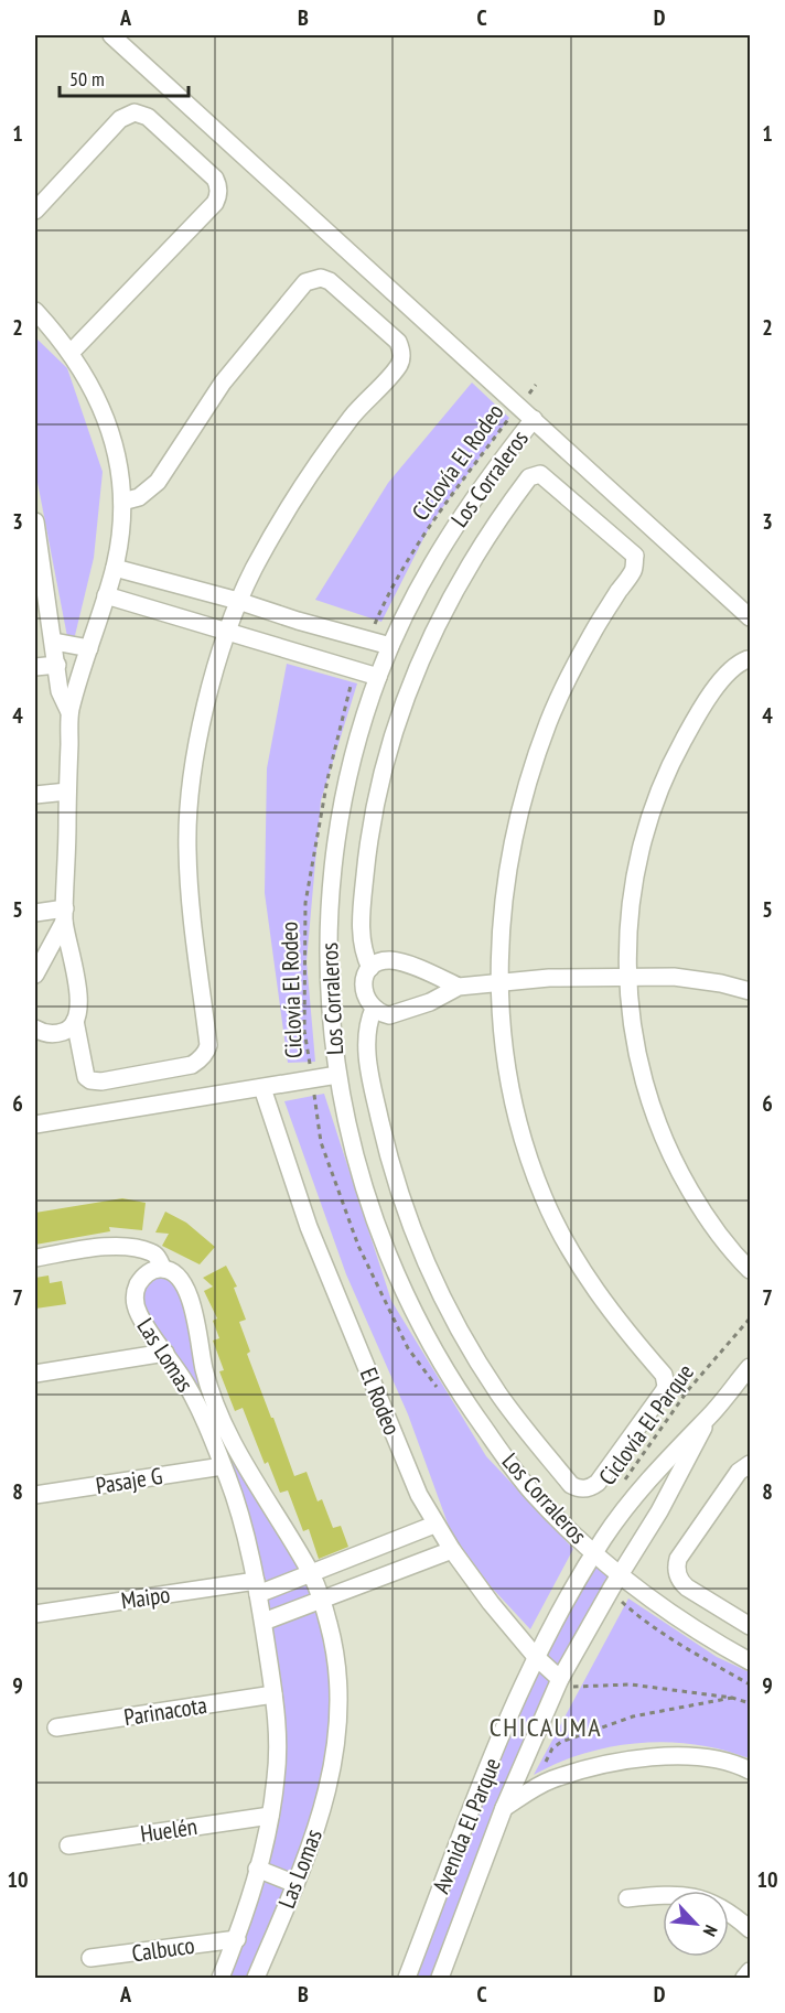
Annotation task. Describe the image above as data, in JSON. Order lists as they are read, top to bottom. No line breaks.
{"streets":{"street":["Los Corraleros","Las Lomas","El Rodeo","Pasaje G","Maipo","Parinacota","Avenida El Parque","Huelén","Calbuco"],"path":["Ciclovía El Rodeo","Ciclovía El Parque"]},"crossings":[["Los Corraleros","Avenida El Parque"],["Las Lomas","Pasaje G"],["Las Lomas","Maipo"],["Las Lomas","Parinacota"],["Las Lomas","Huelén"],["Las Lomas","Calbuco"],["El Rodeo","Avenida El Parque"]],"districts":["CHICAUMA"],"scale_bar":"50 m","north":"bottom right","grid":{"columns":["A","B","C","D"],"rows":["1","2","3","4","5","6","7","8","9","10"]}}
